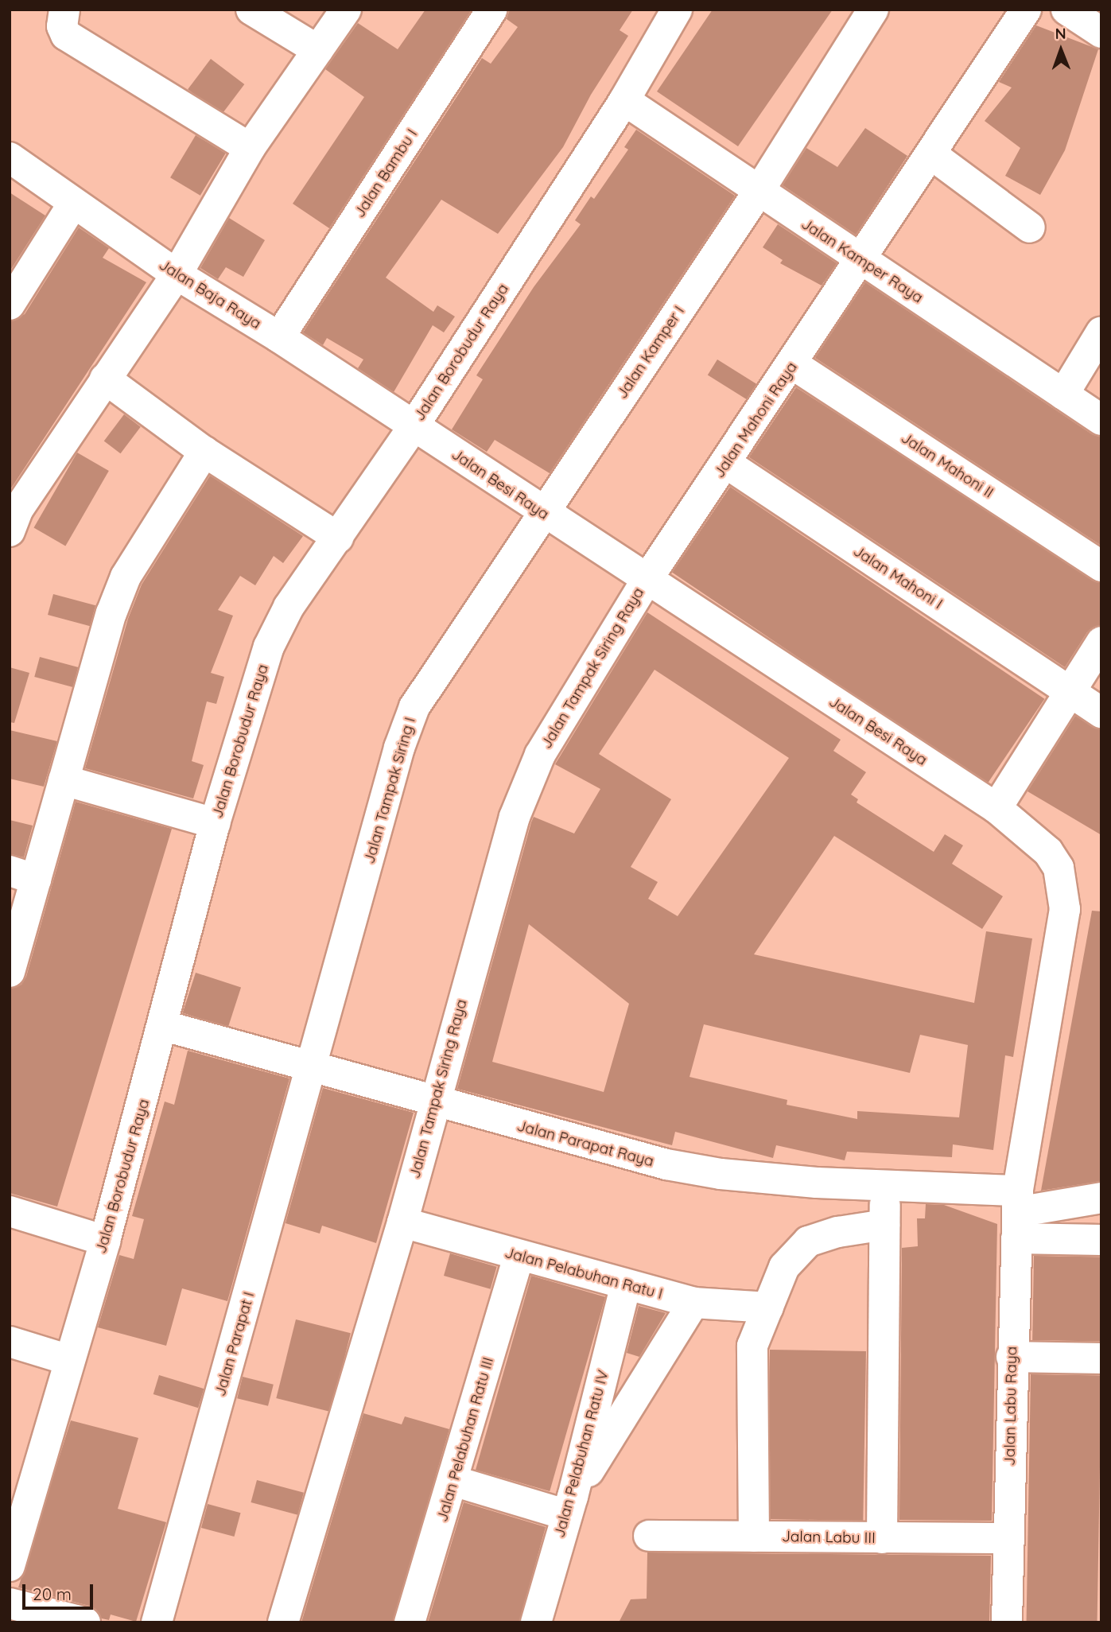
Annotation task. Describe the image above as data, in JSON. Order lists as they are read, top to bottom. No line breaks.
{"streets":{"street":["Jalan Bambu I","Jalan Kamper Raya","Jalan Baja Raya","Jalan Borobudur Raya","Jalan Kamper I","Jalan Mahoni Raya","Jalan Mahoni II","Jalan Besi Raya","Jalan Mahoni I","Jalan Tampak Siring Raya","Jalan Tampak Siring I","Jalan Parapat Raya","Jalan Pelabuhan Ratu I","Jalan Parapat I","Jalan Labu Raya","Jalan Pelabuhan Ratu III","Jalan Pelabuhan Ratu IV","Jalan Labu III"]},"crossings":[["Jalan Bambu I","Jalan Baja Raya"],["Jalan Kamper Raya","Jalan Borobudur Raya"],["Jalan Kamper Raya","Jalan Kamper I"],["Jalan Kamper Raya","Jalan Mahoni Raya"],["Jalan Baja Raya","Jalan Borobudur Raya"],["Jalan Baja Raya","Jalan Besi Raya"],["Jalan Borobudur Raya","Jalan Besi Raya"],["Jalan Borobudur Raya","Jalan Parapat Raya"],["Jalan Kamper I","Jalan Besi Raya"],["Jalan Kamper I","Jalan Tampak Siring I"],["Jalan Mahoni Raya","Jalan Mahoni II"],["Jalan Mahoni Raya","Jalan Besi Raya"],["Jalan Mahoni Raya","Jalan Mahoni I"],["Jalan Mahoni Raya","Jalan Tampak Siring Raya"],["Jalan Besi Raya","Jalan Tampak Siring Raya"],["Jalan Besi Raya","Jalan Tampak Siring I"],["Jalan Besi Raya","Jalan Parapat Raya"],["Jalan Besi Raya","Jalan Labu Raya"],["Jalan Tampak Siring Raya","Jalan Parapat Raya"],["Jalan Tampak Siring Raya","Jalan Pelabuhan Ratu I"],["Jalan Tampak Siring I","Jalan Parapat Raya"],["Jalan Tampak Siring I","Jalan Parapat I"],["Jalan Parapat Raya","Jalan Parapat I"],["Jalan Parapat Raya","Jalan Labu Raya"],["Jalan Pelabuhan Ratu I","Jalan Pelabuhan Ratu III"],["Jalan Pelabuhan Ratu I","Jalan Pelabuhan Ratu IV"],["Jalan Labu Raya","Jalan Labu III"]],"scale_bar":"20 m","north":"top"}
